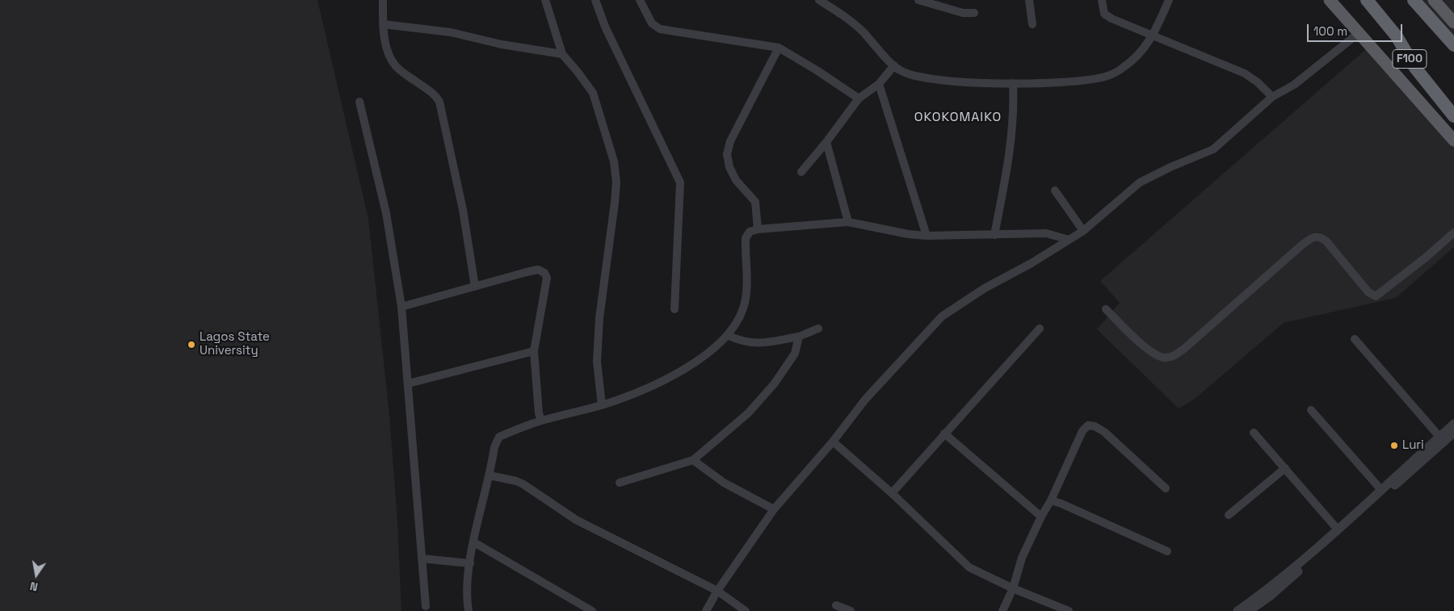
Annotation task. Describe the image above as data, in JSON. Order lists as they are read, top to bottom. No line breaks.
{"streets":{"highway":["F100"]},"districts":["OKOKOMAIKO"],"places":["Lagos State University","Luri"],"scale_bar":"100 m","north":"bottom"}
